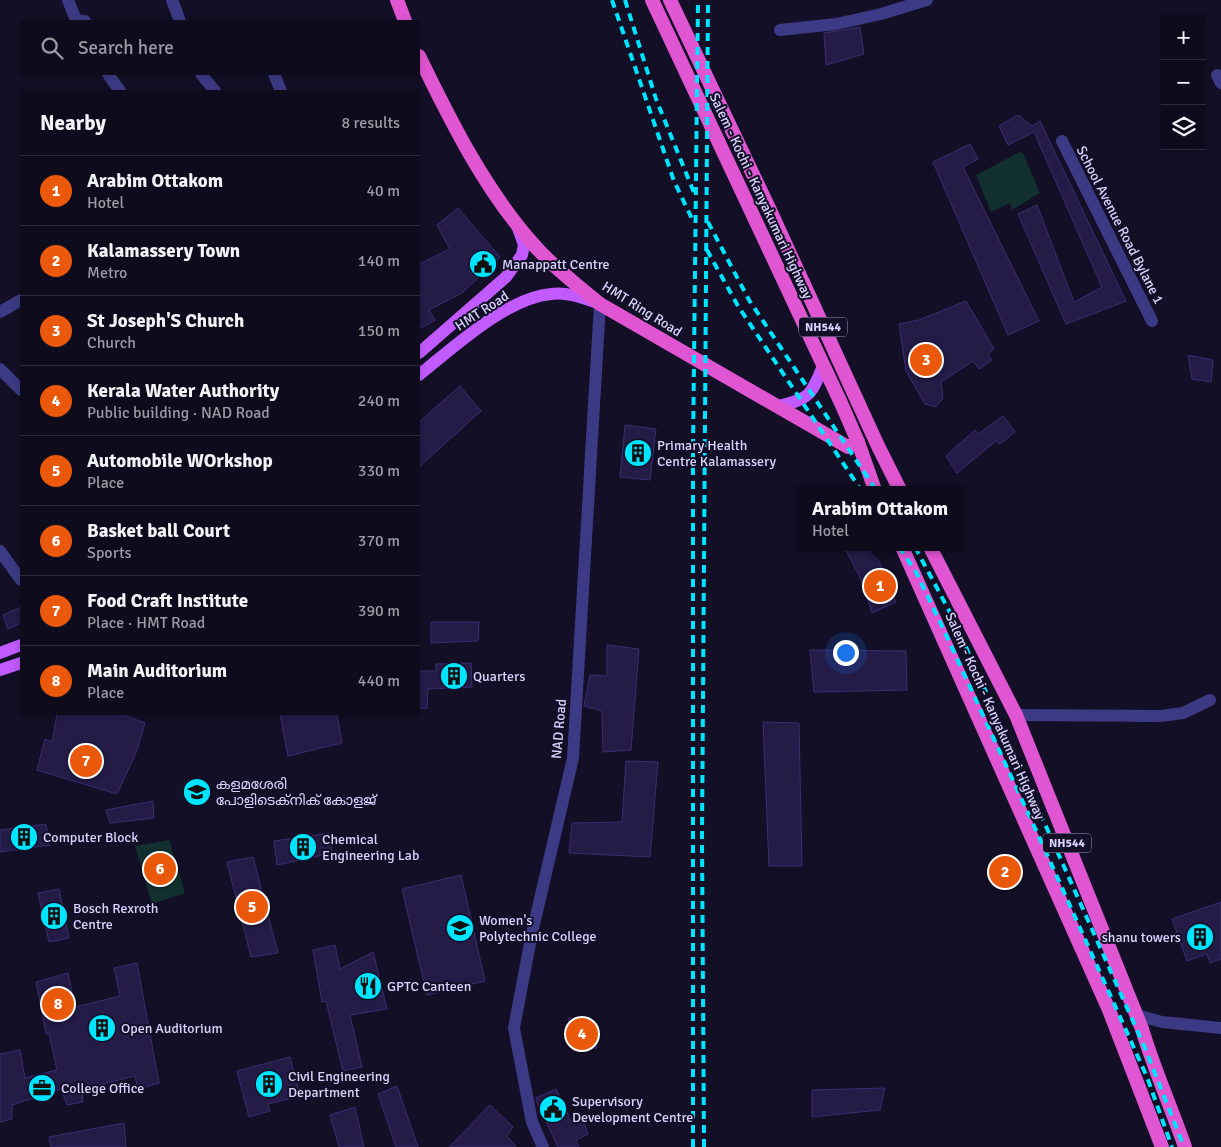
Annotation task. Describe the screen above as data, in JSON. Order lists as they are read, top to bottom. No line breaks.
{"streets":{"highway":["Salem - Kochi - Kanyakumari Highway","HMT Ring Road","NH544"],"main road":["HMT Road"],"street":["School Avenue Road Bylane 1","NAD Road"]},"crossings":[["Salem - Kochi - Kanyakumari Highway","HMT Ring Road"],["HMT Ring Road","HMT Road"],["HMT Ring Road","NAD Road"],["HMT Road","NAD Road"]],"places":{"public building":["Manappatt Centre","Supervisory Development Centre"],"building":["Primary Health Centre Kalamassery","Quarters","Computer Block","Chemical Engineering Lab","Bosch Rexroth Centre","shanu towers","Open Auditorium","Civil Engineering Department"],"school or university":["കളമശേരി പോളിടെക്നിക് കോളജ്","Women's Polytechnic College"],"restaurant":["GPTC Canteen"],"office":["College Office"]},"page":{"map_buttons":["+","−"],"search":"Search here","heading":["Nearby","8 results"],"list":[{"mark":"1","name":"Arabim Ottakom","note":"Hotel","value":"40 m"},{"mark":"2","name":"Kalamassery Town","note":"Metro","value":"140 m"},{"mark":"3","name":"St Joseph'S Church","note":"Church","value":"150 m"},{"mark":"4","name":"Kerala Water Authority","note":"Public building · NAD Road","value":"240 m"},{"mark":"5","name":"Automobile WOrkshop","note":"Place","value":"330 m"},{"mark":"6","name":"Basket ball Court","note":"Sports","value":"370 m"},{"mark":"7","name":"Food Craft Institute","note":"Place · HMT Road","value":"390 m"},{"mark":"8","name":"Main Auditorium","note":"Place","value":"440 m"}],"pins":["3","1","7","6","2","5","8","4"],"popup":["Arabim Ottakom","Hotel"]}}
